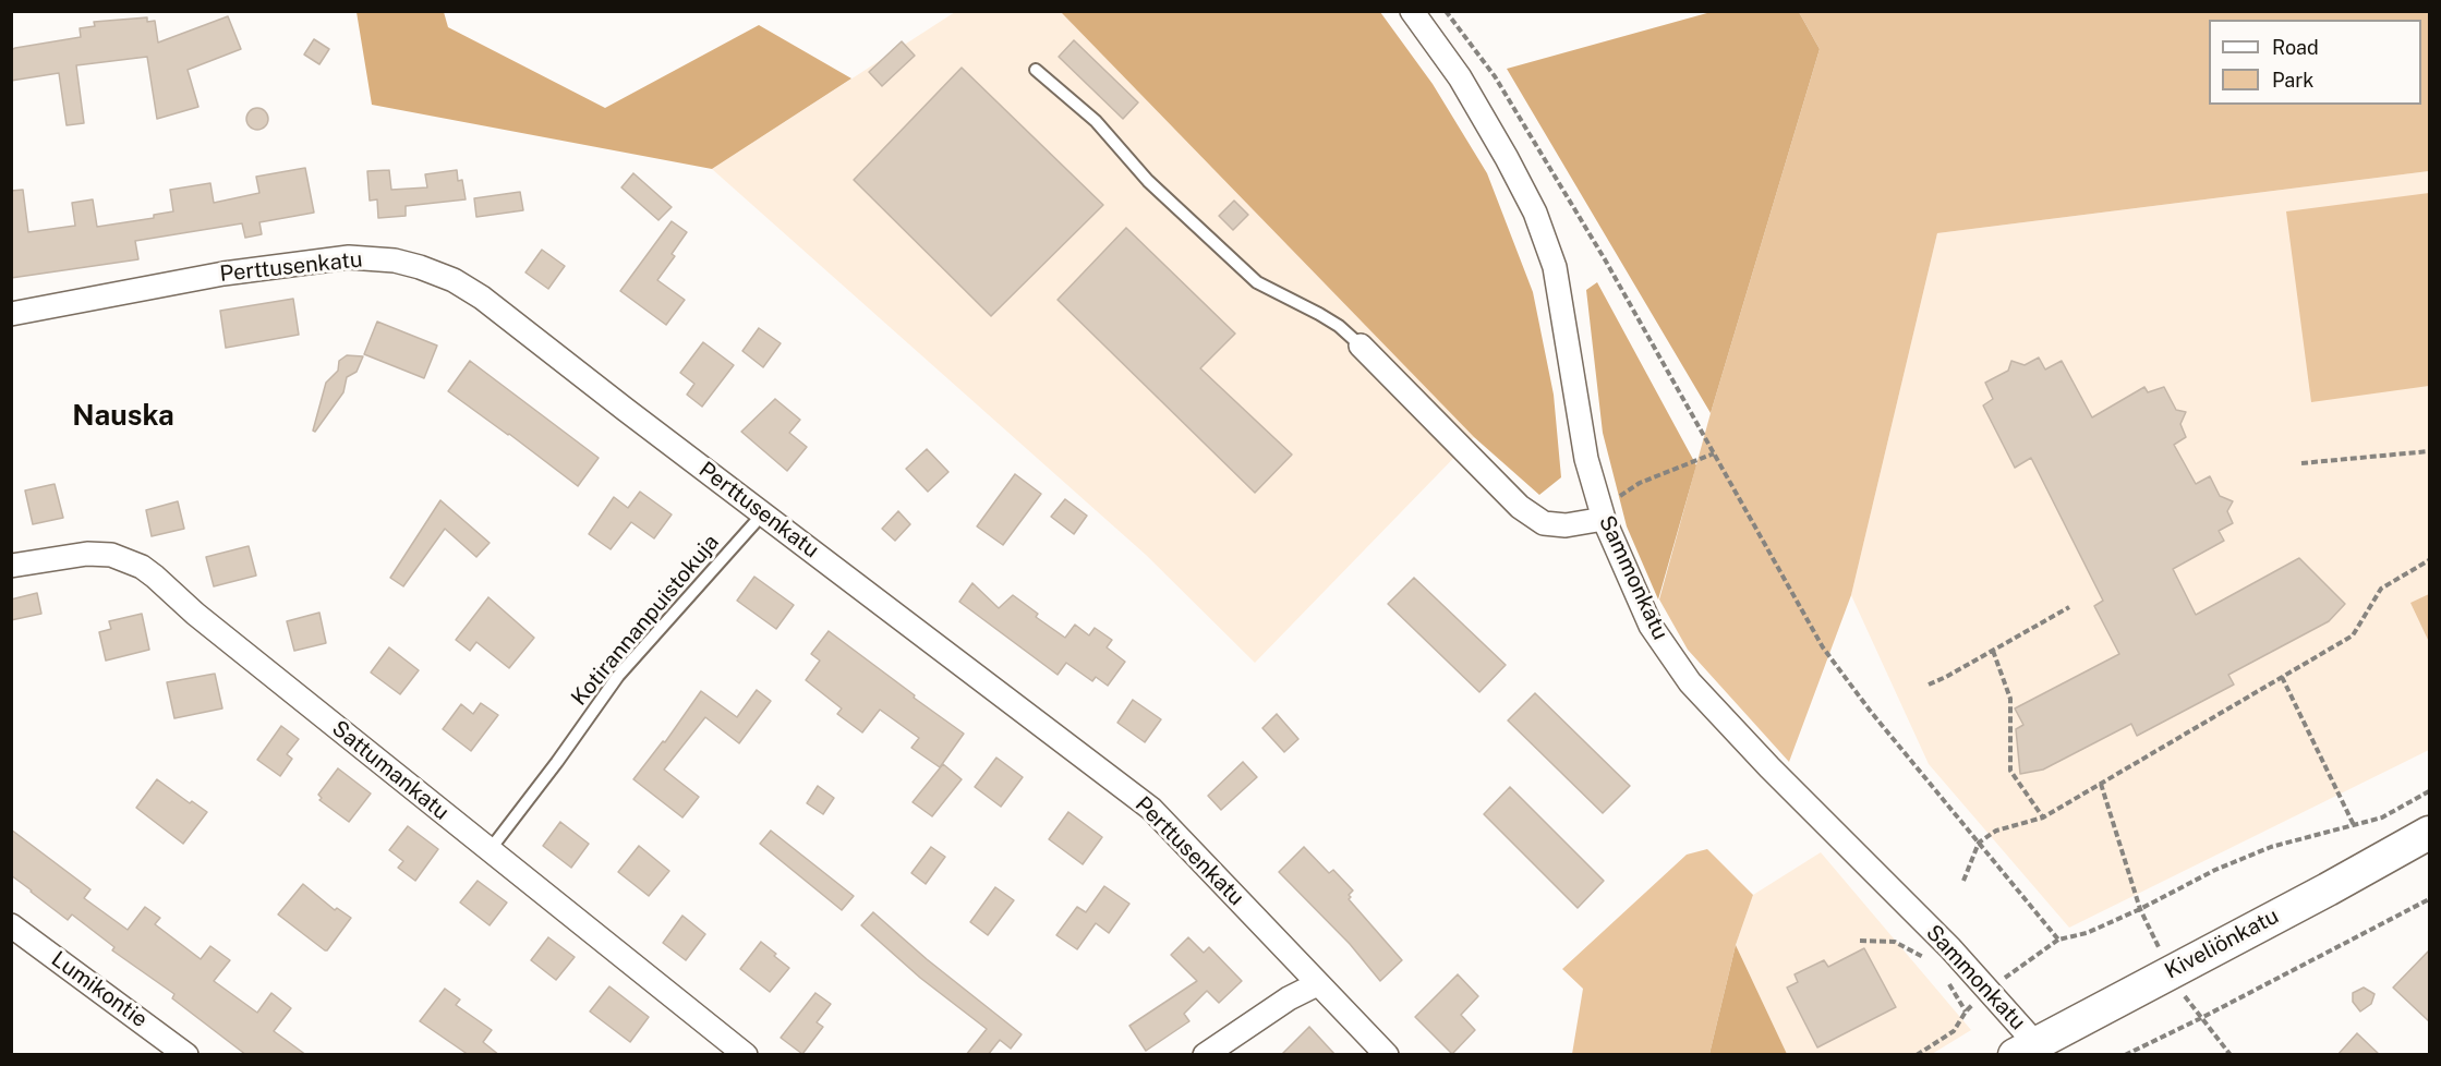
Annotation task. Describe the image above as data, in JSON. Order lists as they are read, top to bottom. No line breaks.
{"streets":{"main road":["Kiveliönkatu"],"street":["Perttusenkatu","Sammonkatu","Sattumankatu","Lumikontie"],"lane":["Kotirannanpuistokuja"]},"crossings":[["Perttusenkatu","Kotirannanpuistokuja"],["Sammonkatu","Kiveliönkatu"],["Kotirannanpuistokuja","Sattumankatu"]],"districts":["Nauska"],"legend":["Road","Park"]}
